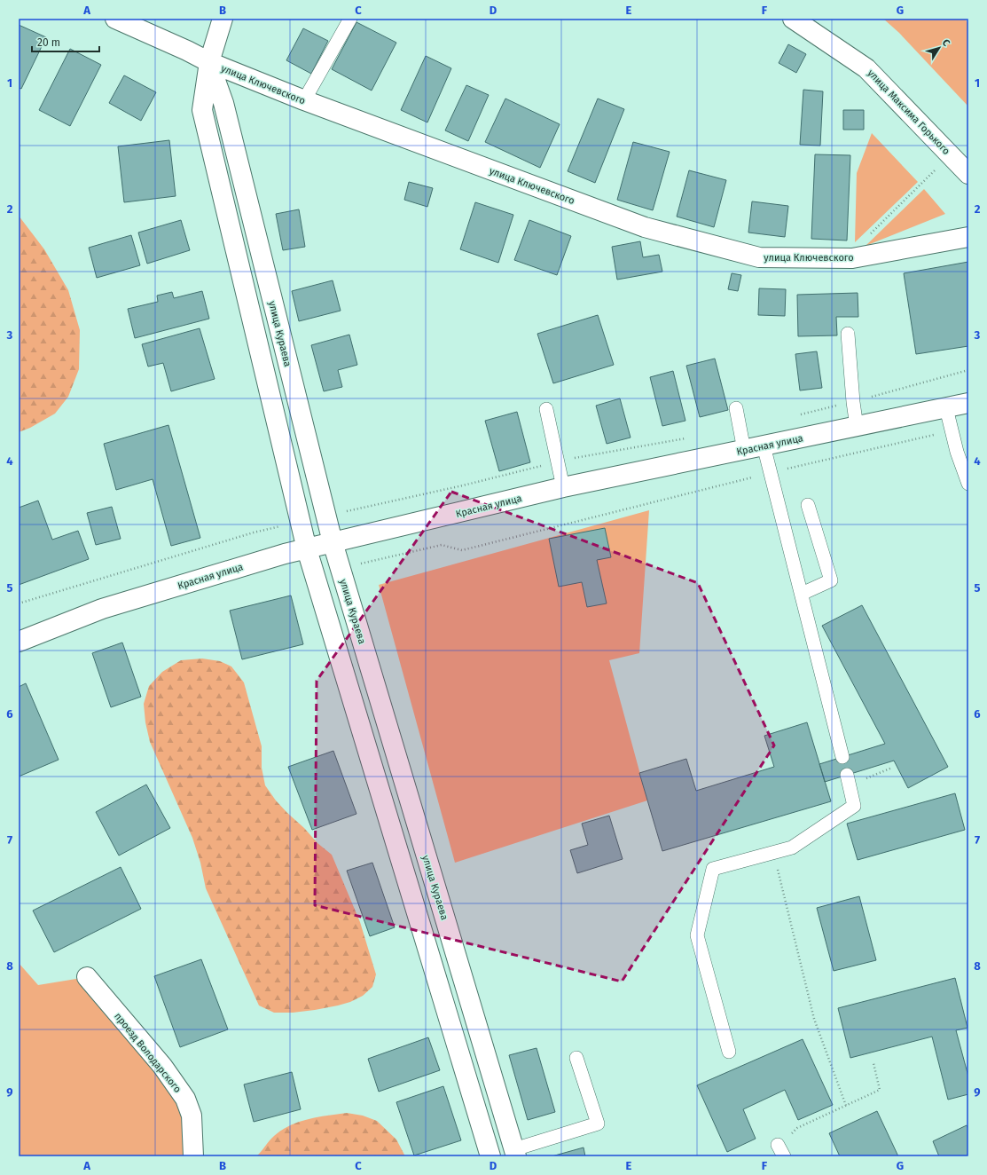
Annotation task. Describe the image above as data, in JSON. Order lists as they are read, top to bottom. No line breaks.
{"streets":{"street":["улица Ключевского","улица Максима Горького","улица Кураева","Красная улица","проезд Володарского"]},"crossings":[["улица Ключевского","улица Кураева"],["улица Кураева","Красная улица"]],"scale_bar":"20 m","north":"top right","grid":{"columns":["A","B","C","D","E","F","G"],"rows":["1","2","3","4","5","6","7","8","9"]}}
